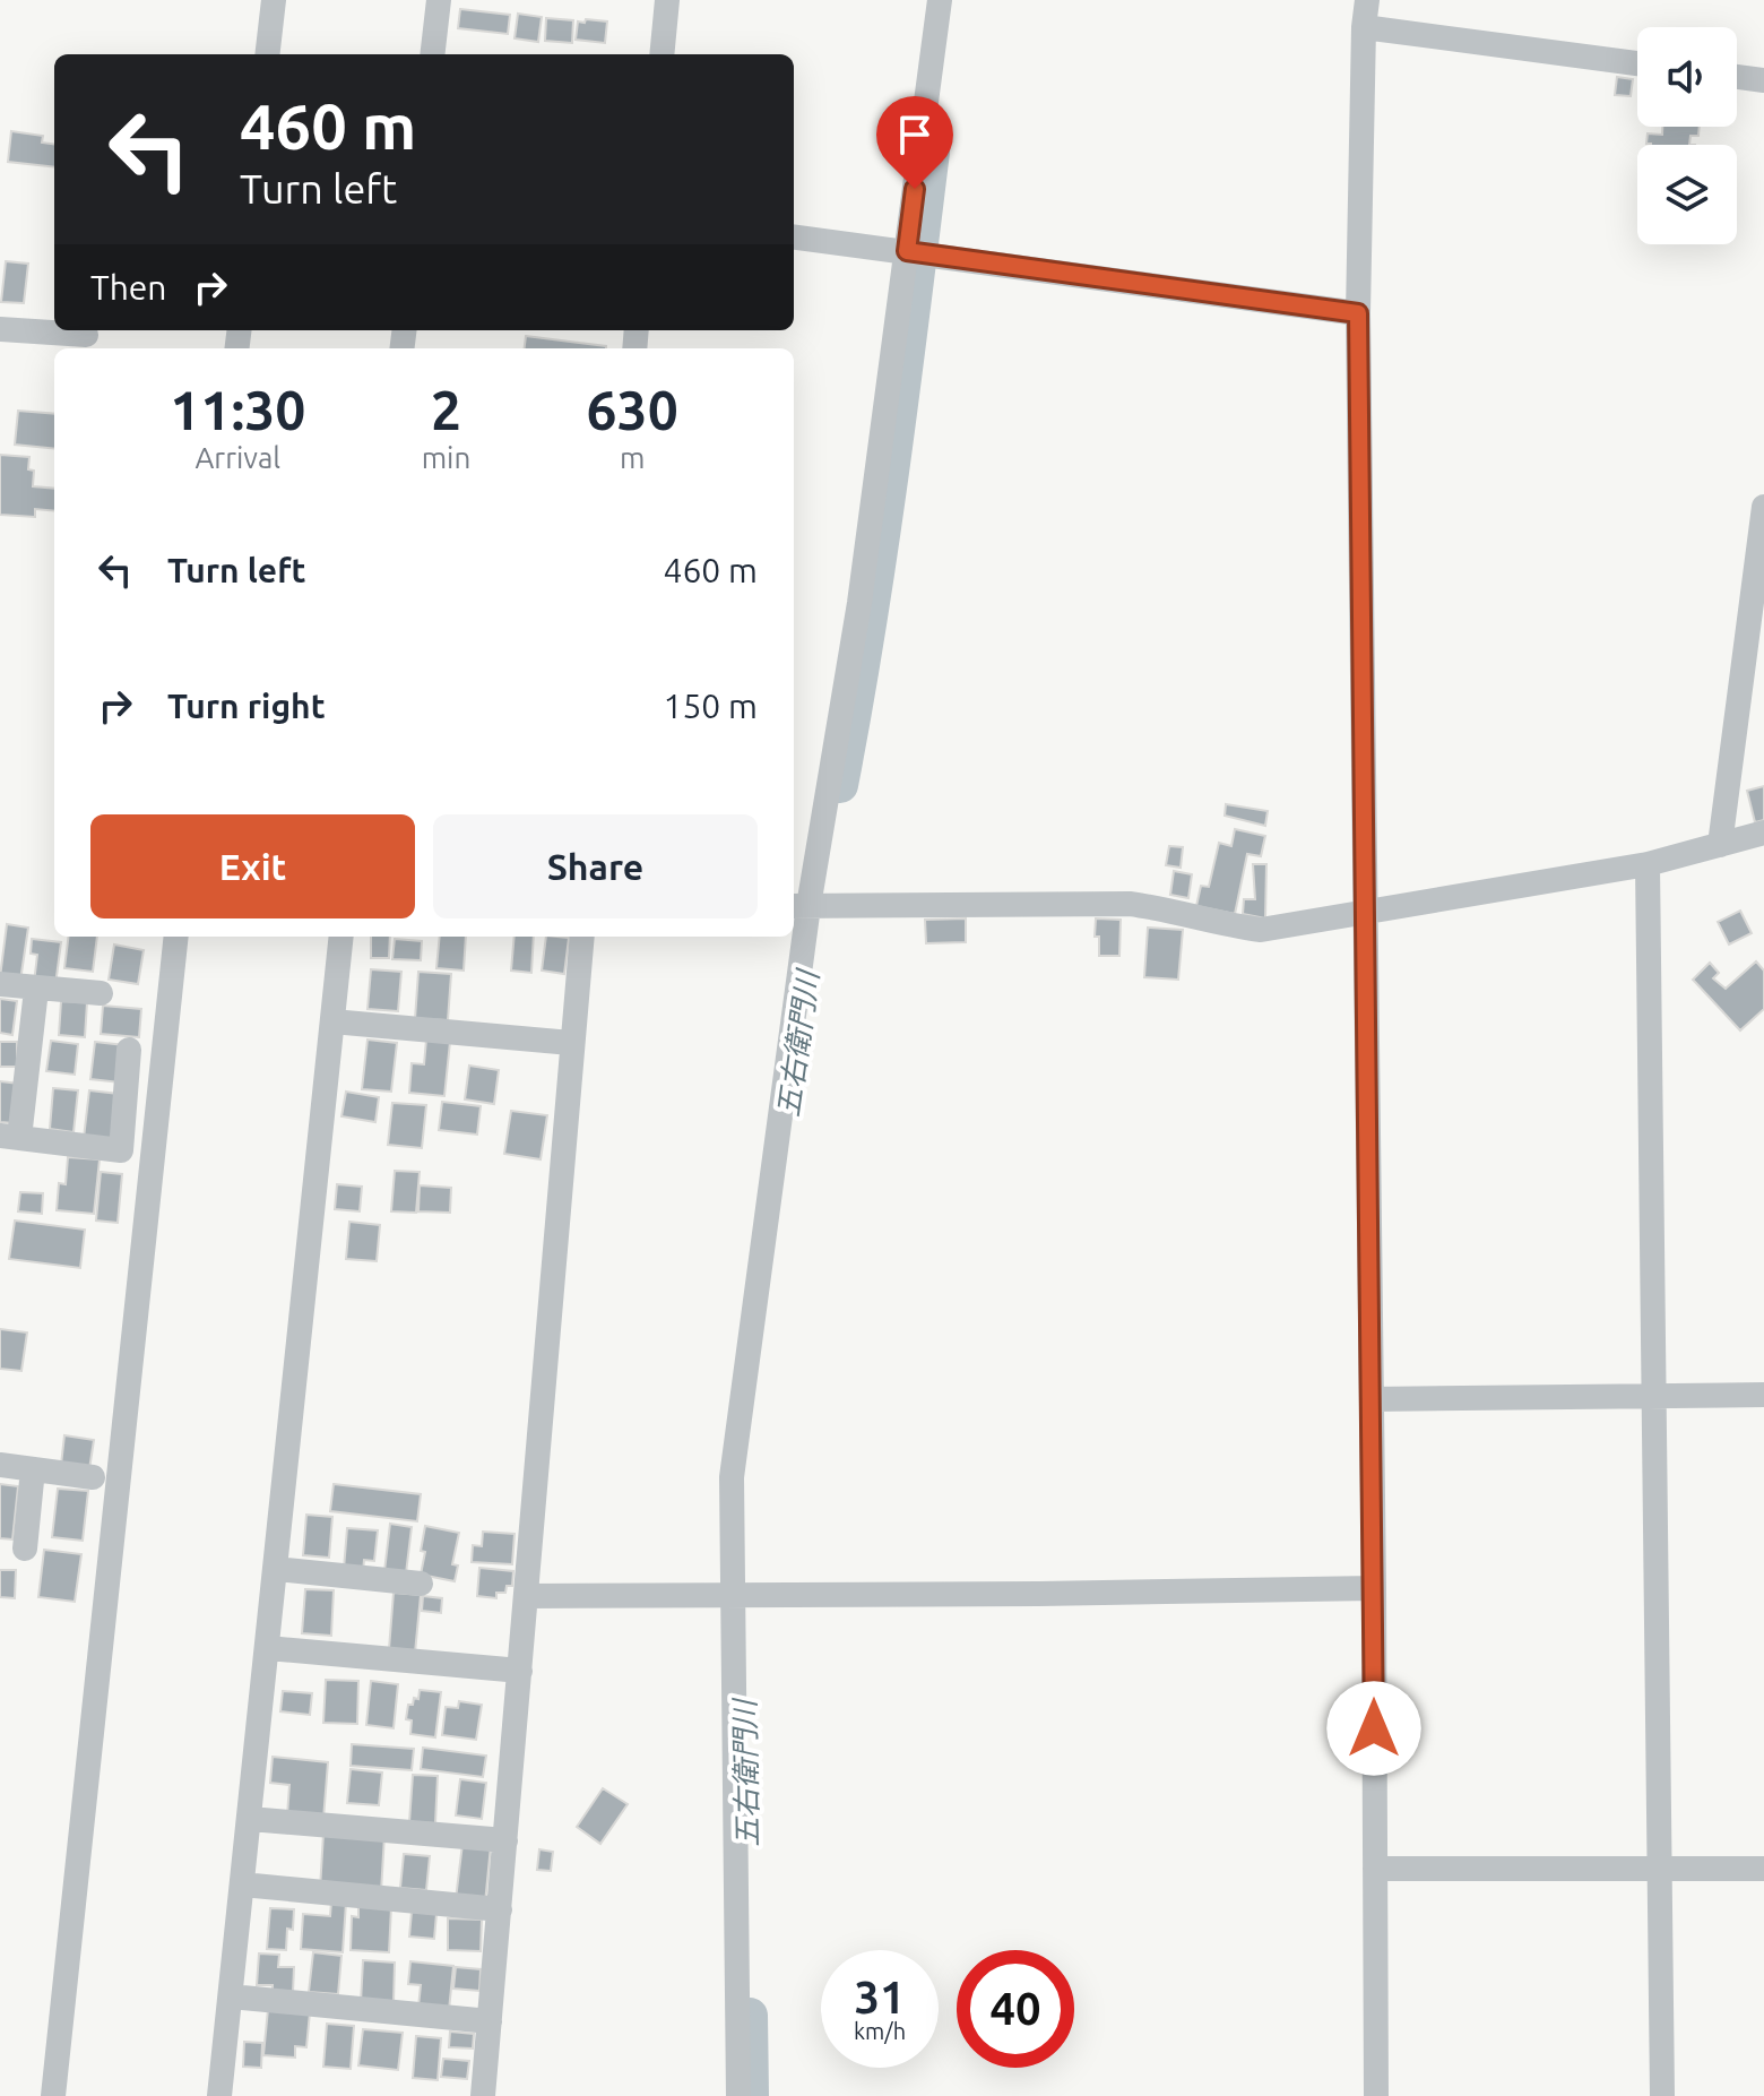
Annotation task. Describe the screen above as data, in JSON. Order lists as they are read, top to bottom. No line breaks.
{"water":["五右衛門川"],"page":{"turn":["460 m","Turn left"],"then":"Then","eta":["11:30","Arrival","2","min","630","m"],"list":[{"name":"Turn left","value":"460 m"},{"name":"Turn right","value":"150 m"}],"buttons":["Exit","Share"],"speed":"31 km/h","limit":"40"}}
